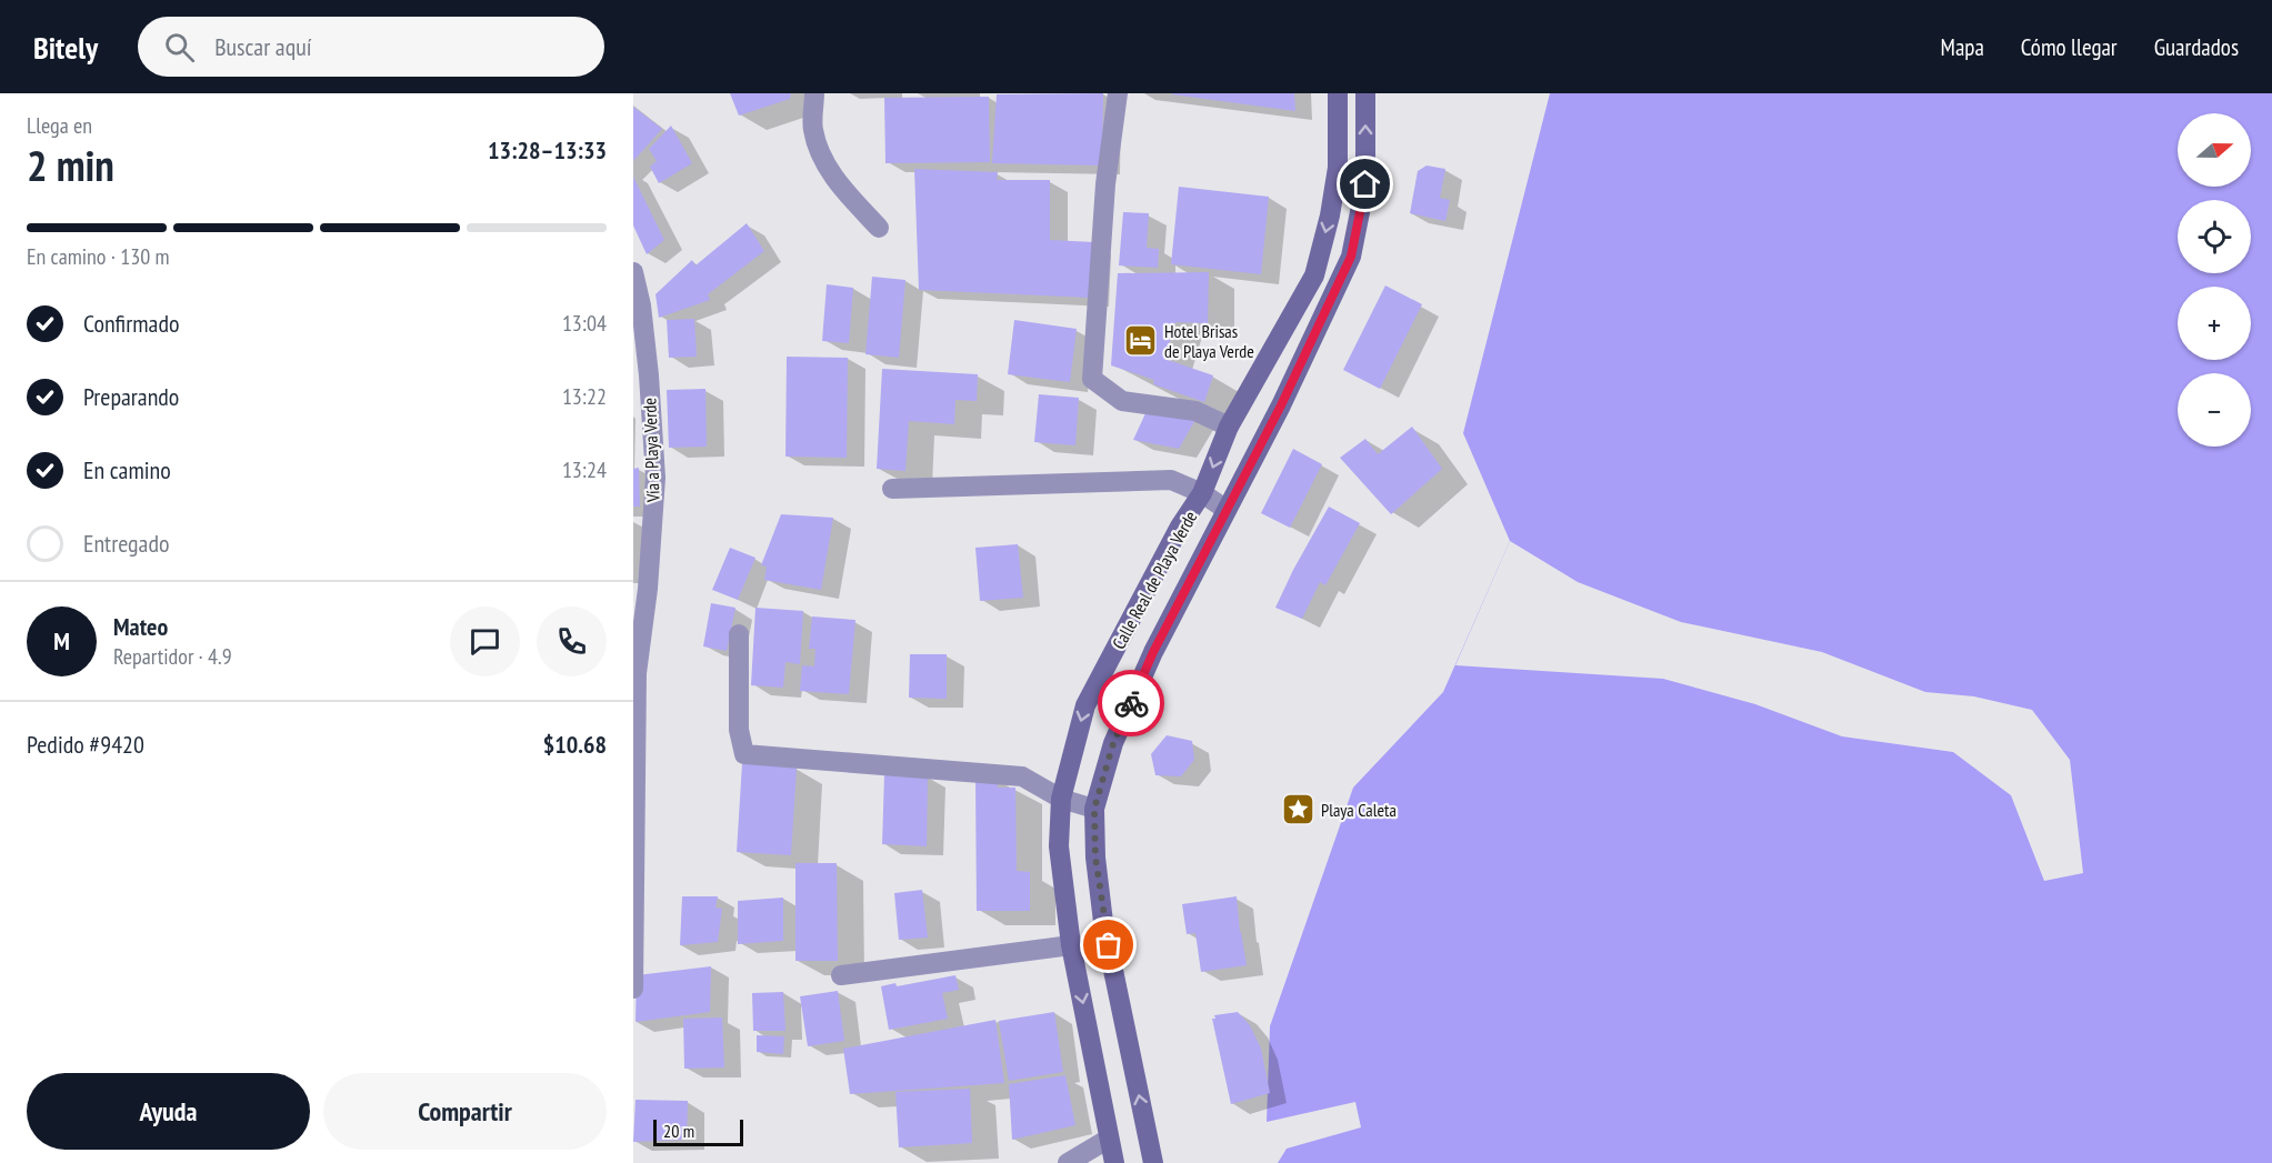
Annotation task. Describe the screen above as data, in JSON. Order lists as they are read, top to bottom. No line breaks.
{"streets":{"street":["Vía a Playa Verde","Calle Real de Playa Verde"]},"places":{"hotel":["Hotel Brisas de Playa Verde"],"place":["Playa Caleta"]},"scale_bar":"20 m","north":"right","page":{"header":"Bitely","search":"Buscar aquí","nav":["Mapa","Cómo llegar","Guardados"],"heading":["2 min","Llega en","13:28–13:33"],"panel":["Mateo","Repartidor · 4.9","Pedido #9420","$10.68"],"map_buttons":["+","−"],"bar":"En camino · 130 m","list":[["Confirmado","13:04"],["Preparando","13:22"],["En camino","13:24"],"Entregado"],"round":"M","buttons":["Ayuda","Compartir"],"scale":"20 m"}}
